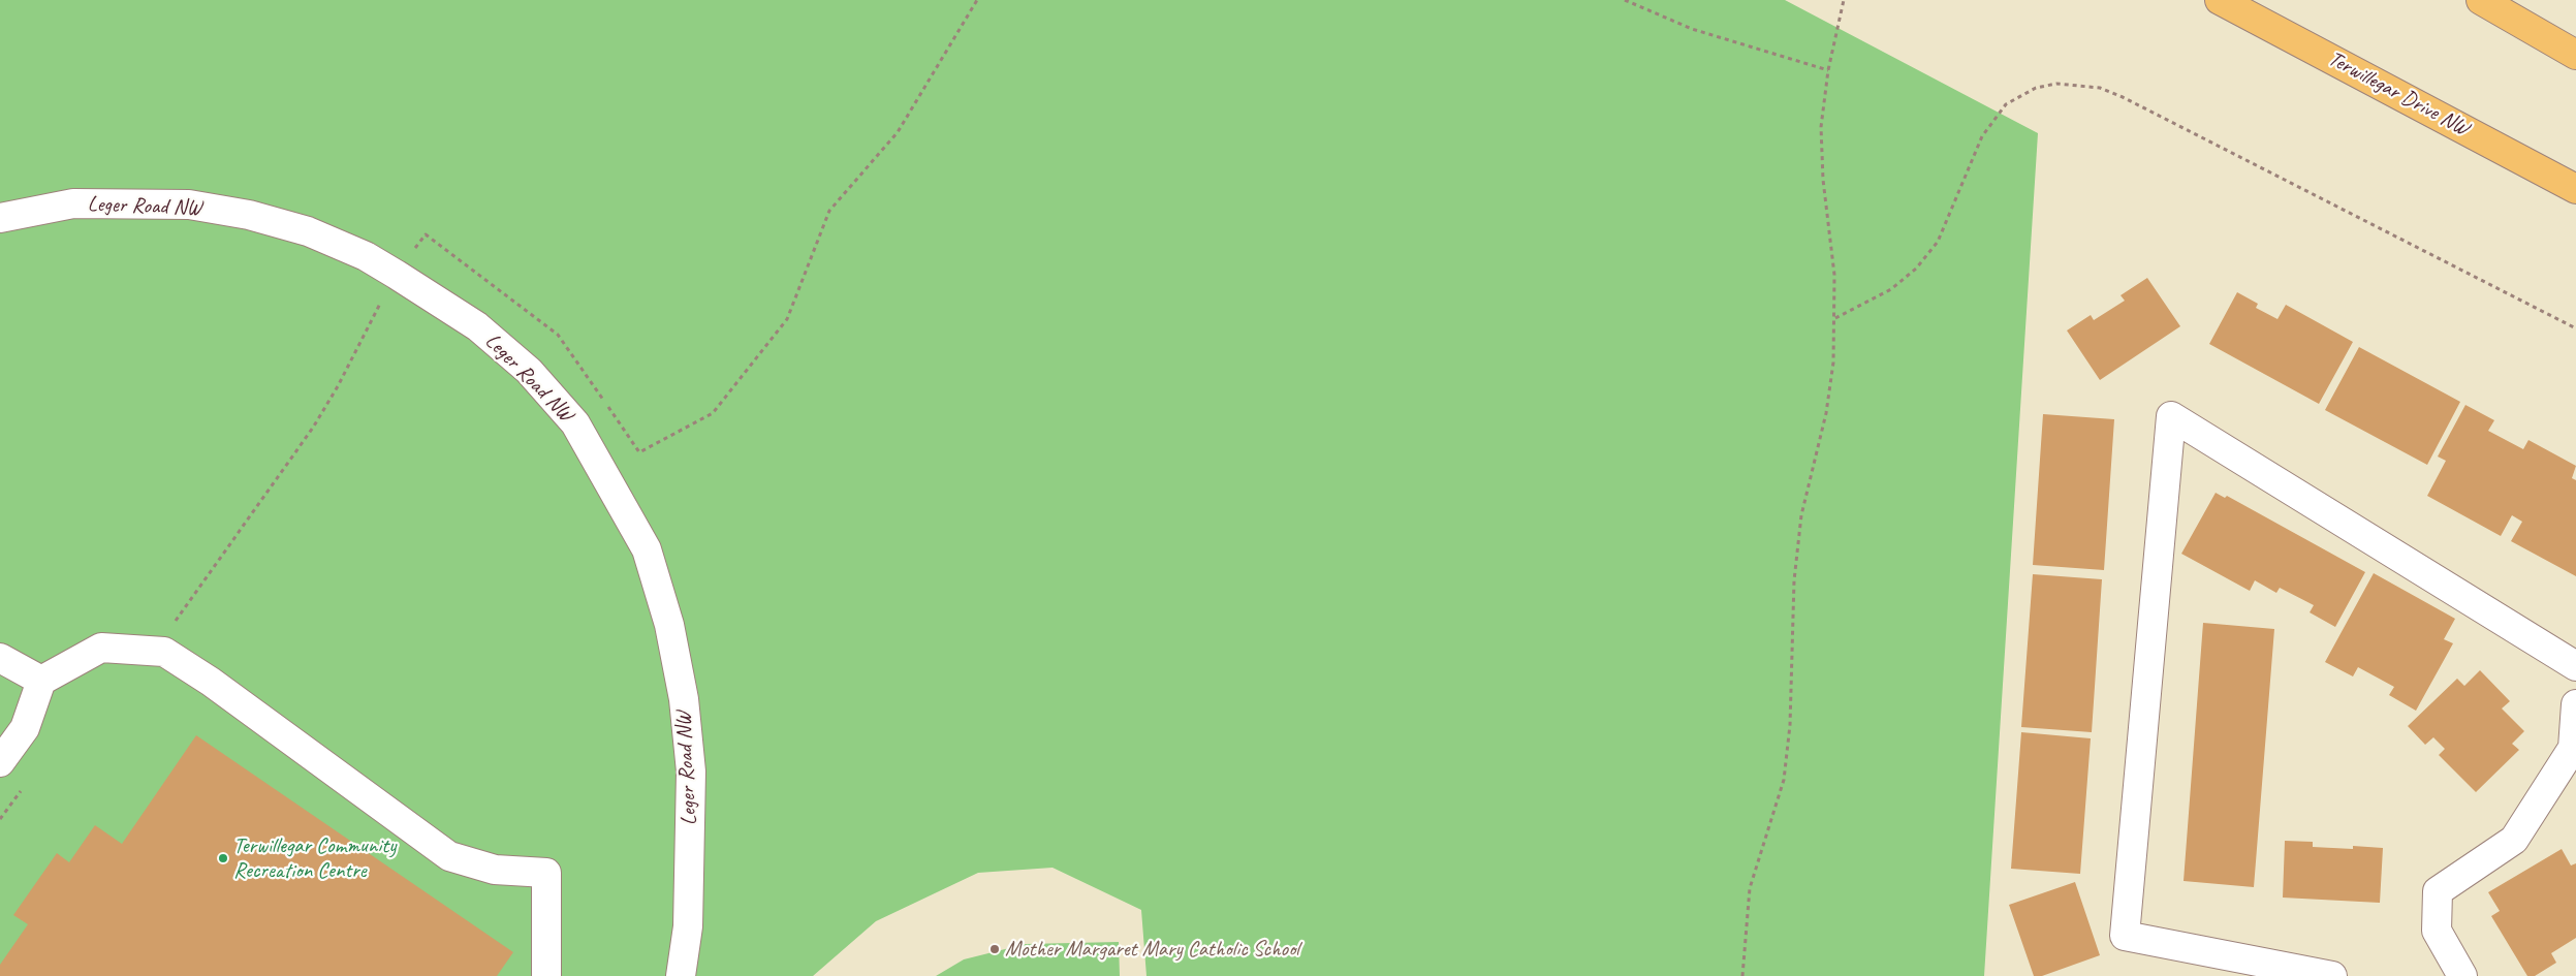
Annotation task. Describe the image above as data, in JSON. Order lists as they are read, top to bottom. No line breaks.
{"streets":{"main road":["Terwillegar Drive NW"],"street":["Leger Road NW"]},"places":["Terwillegar Community Recreation Centre","Mother Margaret Mary Catholic School"]}
